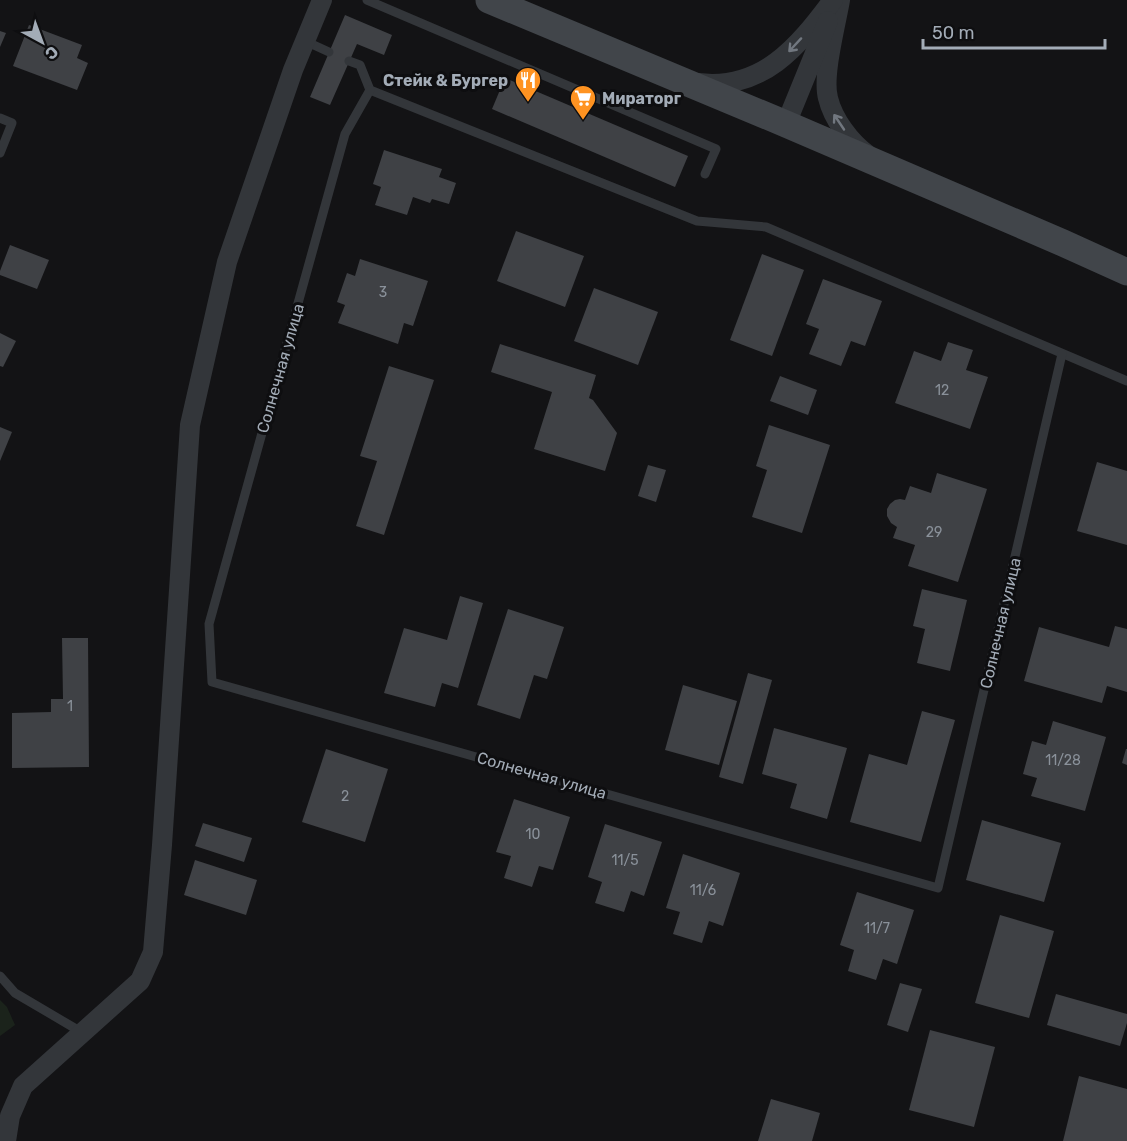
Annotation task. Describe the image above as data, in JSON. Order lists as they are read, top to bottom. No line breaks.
{"streets":{"lane":["Солнечная улица"]},"places":{"restaurant":["Стейк & Бургер"],"supermarket":["Мираторг"]},"house_numbers":["3","12","29","1","11/28","2","10","11/5","11/6","11/7"],"scale_bar":"50 m","north":"bottom right"}
